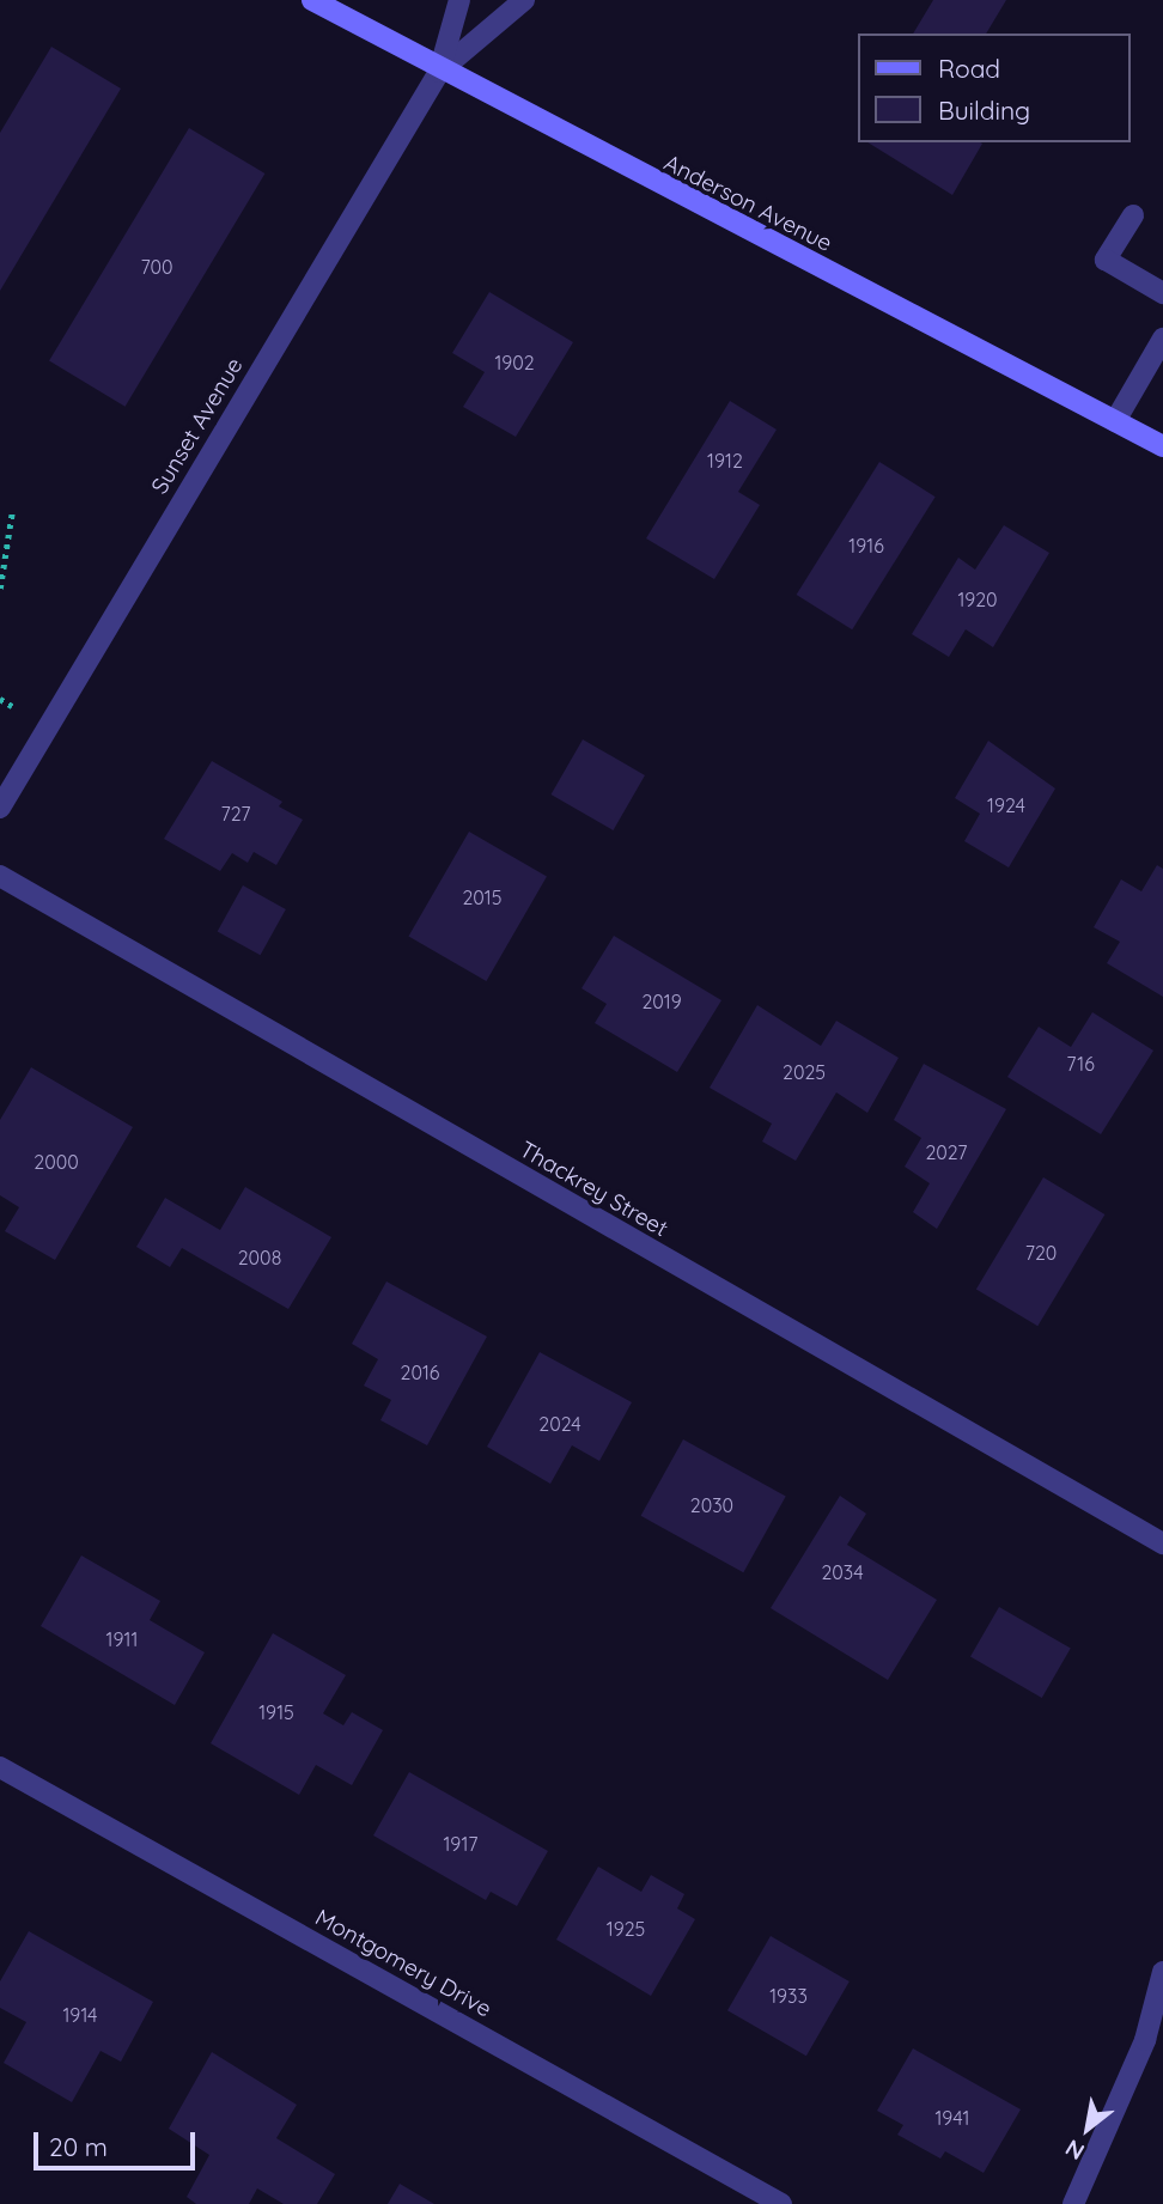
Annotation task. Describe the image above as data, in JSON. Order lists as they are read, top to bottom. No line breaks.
{"streets":{"main road":["Anderson Avenue"],"street":["Sunset Avenue","Thackrey Street","Montgomery Drive"]},"crossings":[["Anderson Avenue","Sunset Avenue"]],"house_numbers":["700","1902","1912","1916","1920","1924","727","2015","2019","716","2025","2027","2000","720","2008","2016","2024","2030","2034","1911","1915","1917","1925","1933","1914","1941"],"legend":["Road","Building"],"scale_bar":"20 m","north":"bottom left"}
